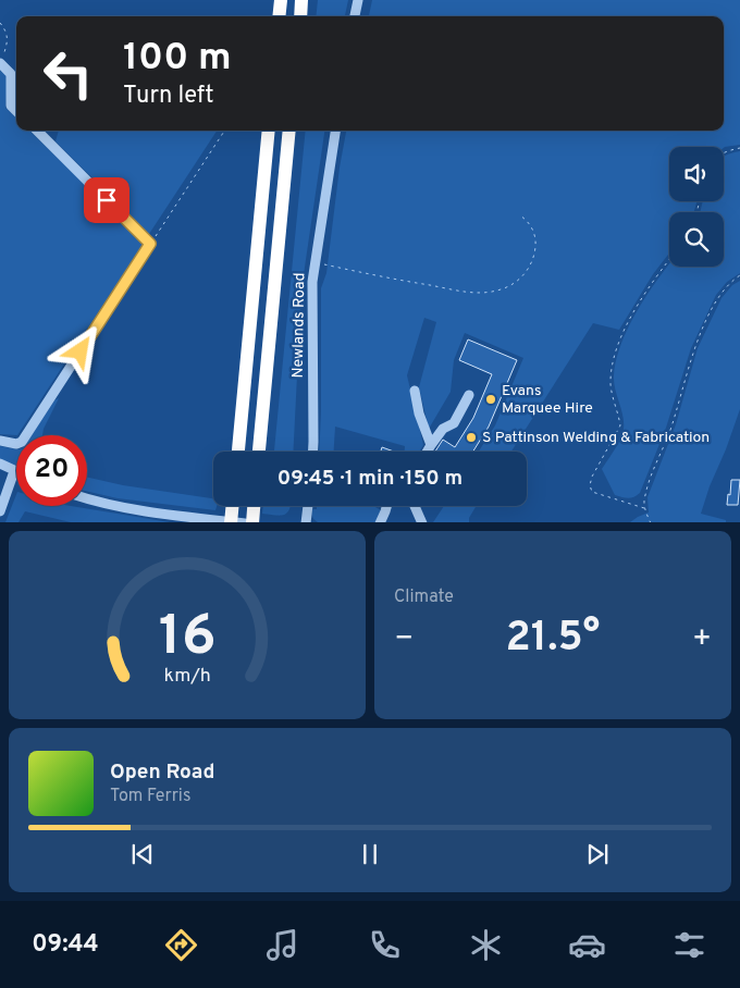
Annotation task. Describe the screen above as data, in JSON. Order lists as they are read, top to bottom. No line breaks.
{"streets":{"street":["Newlands Road"]},"places":["Evans Marquee Hire","S Pattinson Welding & Fabrication"],"page":{"turn":["100 m","Turn left"],"limit":"20","trip":"09:45 · 1 min · 150 m","tile":"Climate","heat":["−","21.5°","+"],"song":["Open Road","Tom Ferris"],"tabs":"09:44","gauge":["16","km/h"]}}
